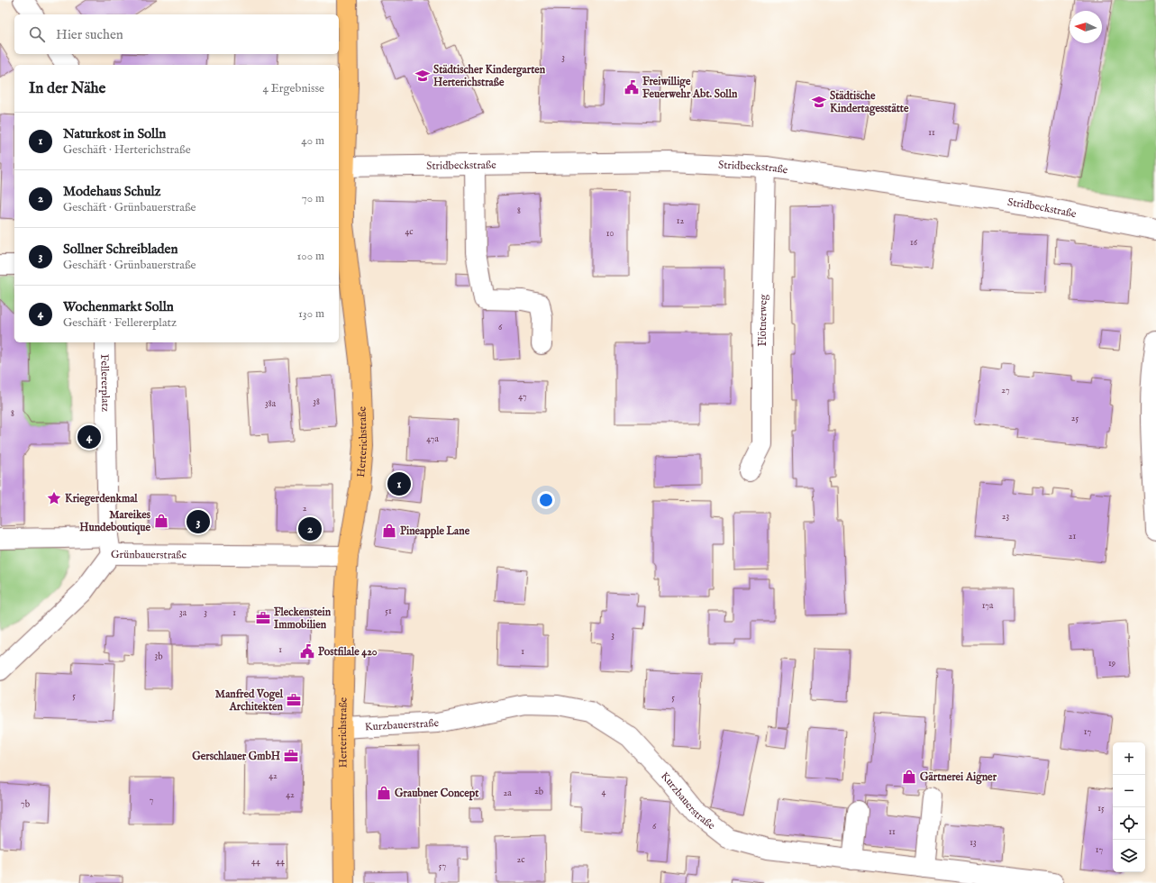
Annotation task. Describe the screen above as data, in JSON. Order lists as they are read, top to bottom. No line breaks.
{"streets":{"main road":["Herterichstraße"],"street":["Stridbeckstraße","Flötnerweg","Fellererplatz","Grünbauerstraße","Kurzbauerstraße"]},"crossings":[["Stridbeckstraße","Flötnerweg"],["Stridbeckstraße","Herterichstraße"],["Fellererplatz","Grünbauerstraße"],["Herterichstraße","Grünbauerstraße"],["Herterichstraße","Kurzbauerstraße"]],"places":{"school or university":["Städtischer Kindergarten Herterichstraße","Städtische Kindertagesstätte"],"public building":["Freiwillige Feuerwehr Abt. Solln","Postfilale 420"],"place":["Kriegerdenkmal"],"shop":["Mareikes Hundeboutique","Pineapple Lane","Gärtnerei Aigner","Graubner Concept"],"office":["Fleckenstein Immobilien","Manfred Vogel Architekten","Gerschlauer GmbH"]},"house_numbers":["3","11","8","12","4c","10","16","6","27","47","38","38a","8","25","47a","2","23","21","17a","51","3a","3","1","3","1","1","3b","19","5","5","17","42","2b","4","2a","42","7","7b","15","6","11","13","17","2c","44","44","57"],"north":"left","page":{"search":"Hier suchen","heading":["In der Nähe","4 Ergebnisse"],"list":[{"mark":"1","name":"Naturkost in Solln","note":"Geschäft · Herterichstraße","value":"40 m"},{"mark":"2","name":"Modehaus Schulz","note":"Geschäft · Grünbauerstraße","value":"70 m"},{"mark":"3","name":"Sollner Schreibladen","note":"Geschäft · Grünbauerstraße","value":"100 m"},{"mark":"4","name":"Wochenmarkt Solln","note":"Geschäft · Fellererplatz","value":"130 m"}],"pins":["4","1","3","2"],"map_buttons":["+","−"]}}
